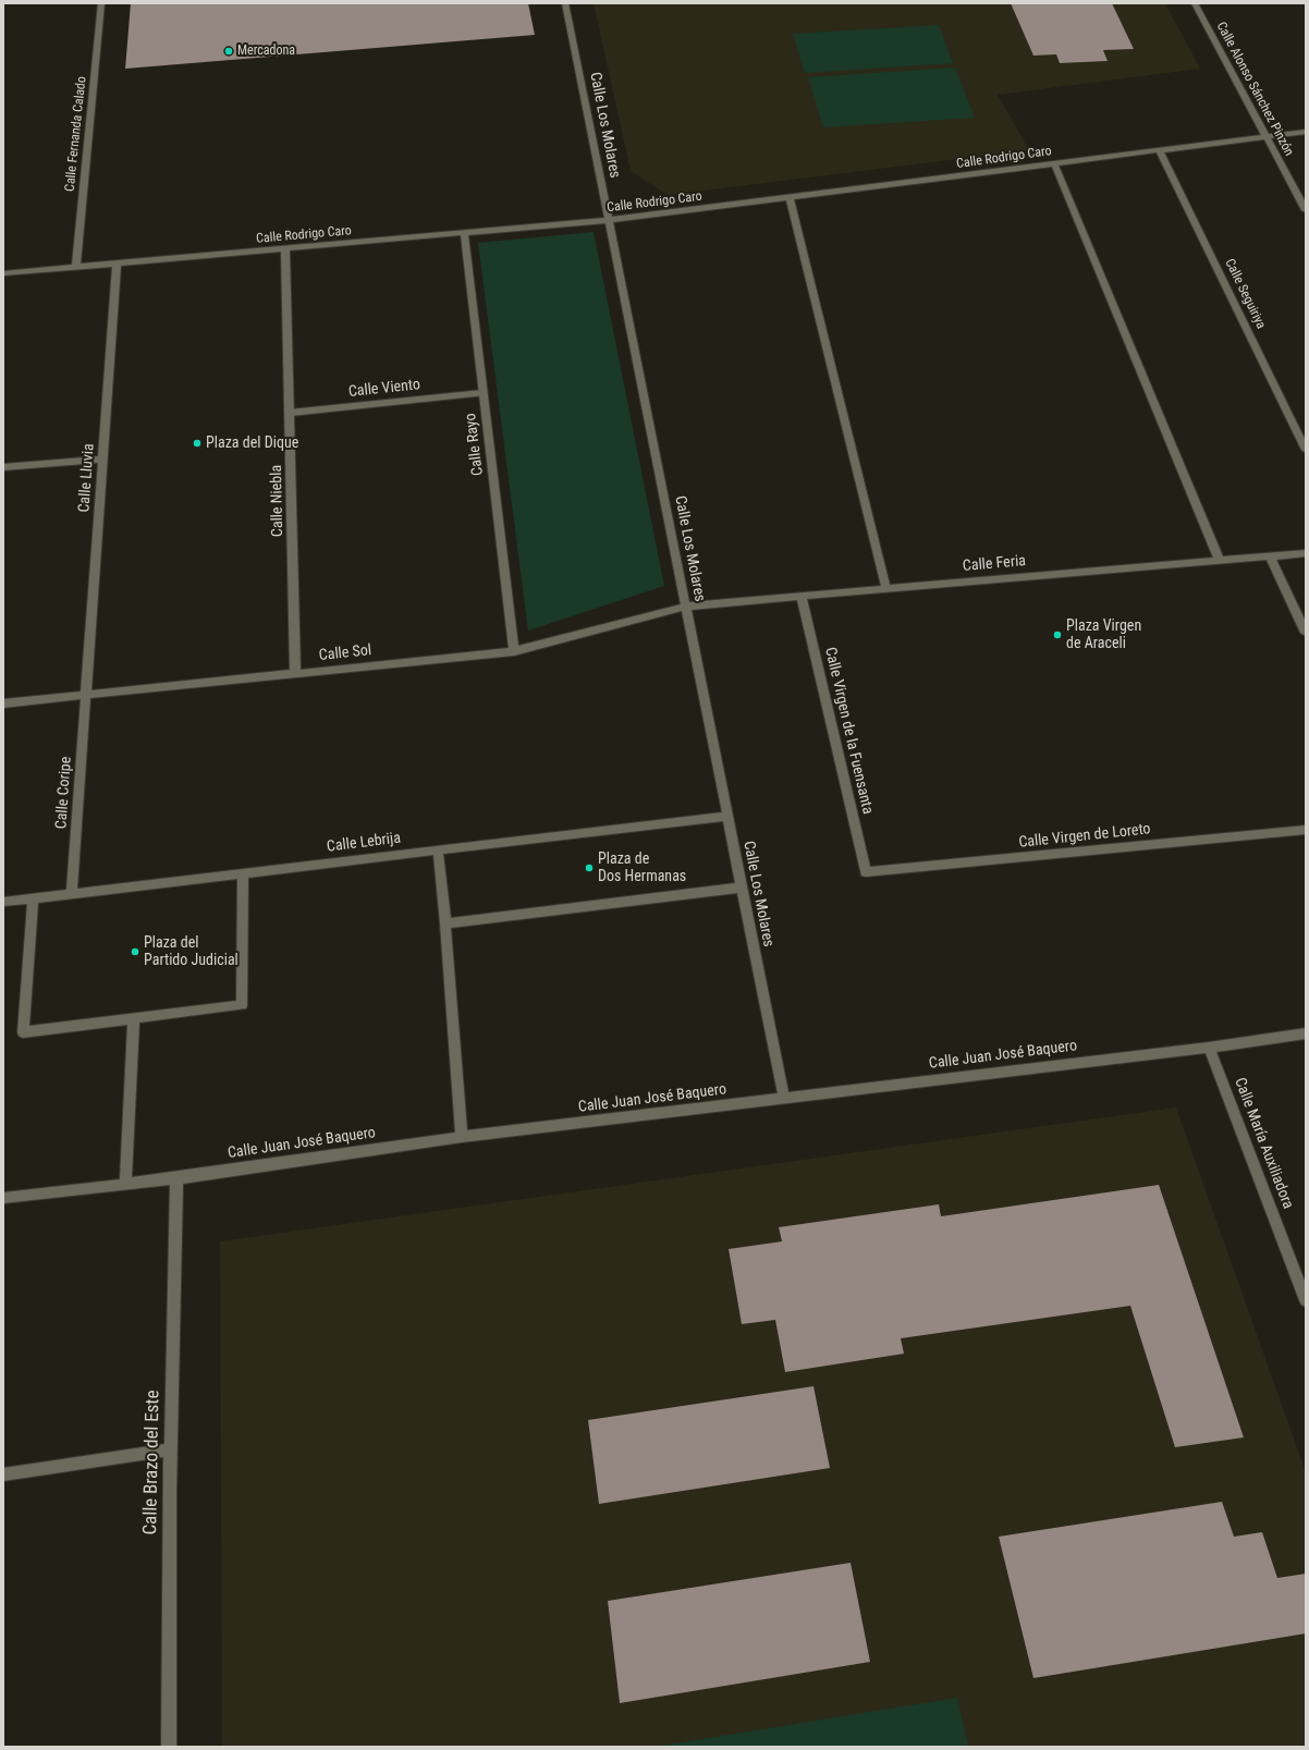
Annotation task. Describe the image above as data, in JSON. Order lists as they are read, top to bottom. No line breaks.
{"streets":{"street":["Calle Alonso Sánchez Pinzón","Calle Los Molares","Calle Fernanda Calado","Calle Rodrigo Caro","Calle Seguiriya","Calle Viento","Calle Rayo","Calle Lluvia","Calle Niebla","Calle Feria","Calle Sol","Calle Virgen de la Fuensanta","Calle Coripe","Calle Virgen de Loreto","Calle Lebrija","Calle Juan José Baquero","Calle María Auxiliadora","Calle Brazo del Este"]},"crossings":[["Calle Alonso Sánchez Pinzón","Calle Rodrigo Caro"],["Calle Los Molares","Calle Rodrigo Caro"],["Calle Los Molares","Calle Feria"],["Calle Los Molares","Calle Sol"],["Calle Los Molares","Calle Lebrija"],["Calle Los Molares","Calle Juan José Baquero"],["Calle Fernanda Calado","Calle Rodrigo Caro"],["Calle Rodrigo Caro","Calle Seguiriya"],["Calle Rodrigo Caro","Calle Rayo"],["Calle Rodrigo Caro","Calle Lluvia"],["Calle Rodrigo Caro","Calle Niebla"],["Calle Viento","Calle Rayo"],["Calle Viento","Calle Niebla"],["Calle Rayo","Calle Sol"],["Calle Lluvia","Calle Sol"],["Calle Lluvia","Calle Coripe"],["Calle Niebla","Calle Sol"],["Calle Feria","Calle Sol"],["Calle Feria","Calle Virgen de la Fuensanta"],["Calle Sol","Calle Coripe"],["Calle Virgen de la Fuensanta","Calle Virgen de Loreto"],["Calle Coripe","Calle Lebrija"],["Calle Juan José Baquero","Calle María Auxiliadora"],["Calle Juan José Baquero","Calle Brazo del Este"]],"places":["Mercadona","Plaza del Dique","Plaza Virgen de Araceli","Plaza de Dos Hermanas","Plaza del Partido Judicial"]}
